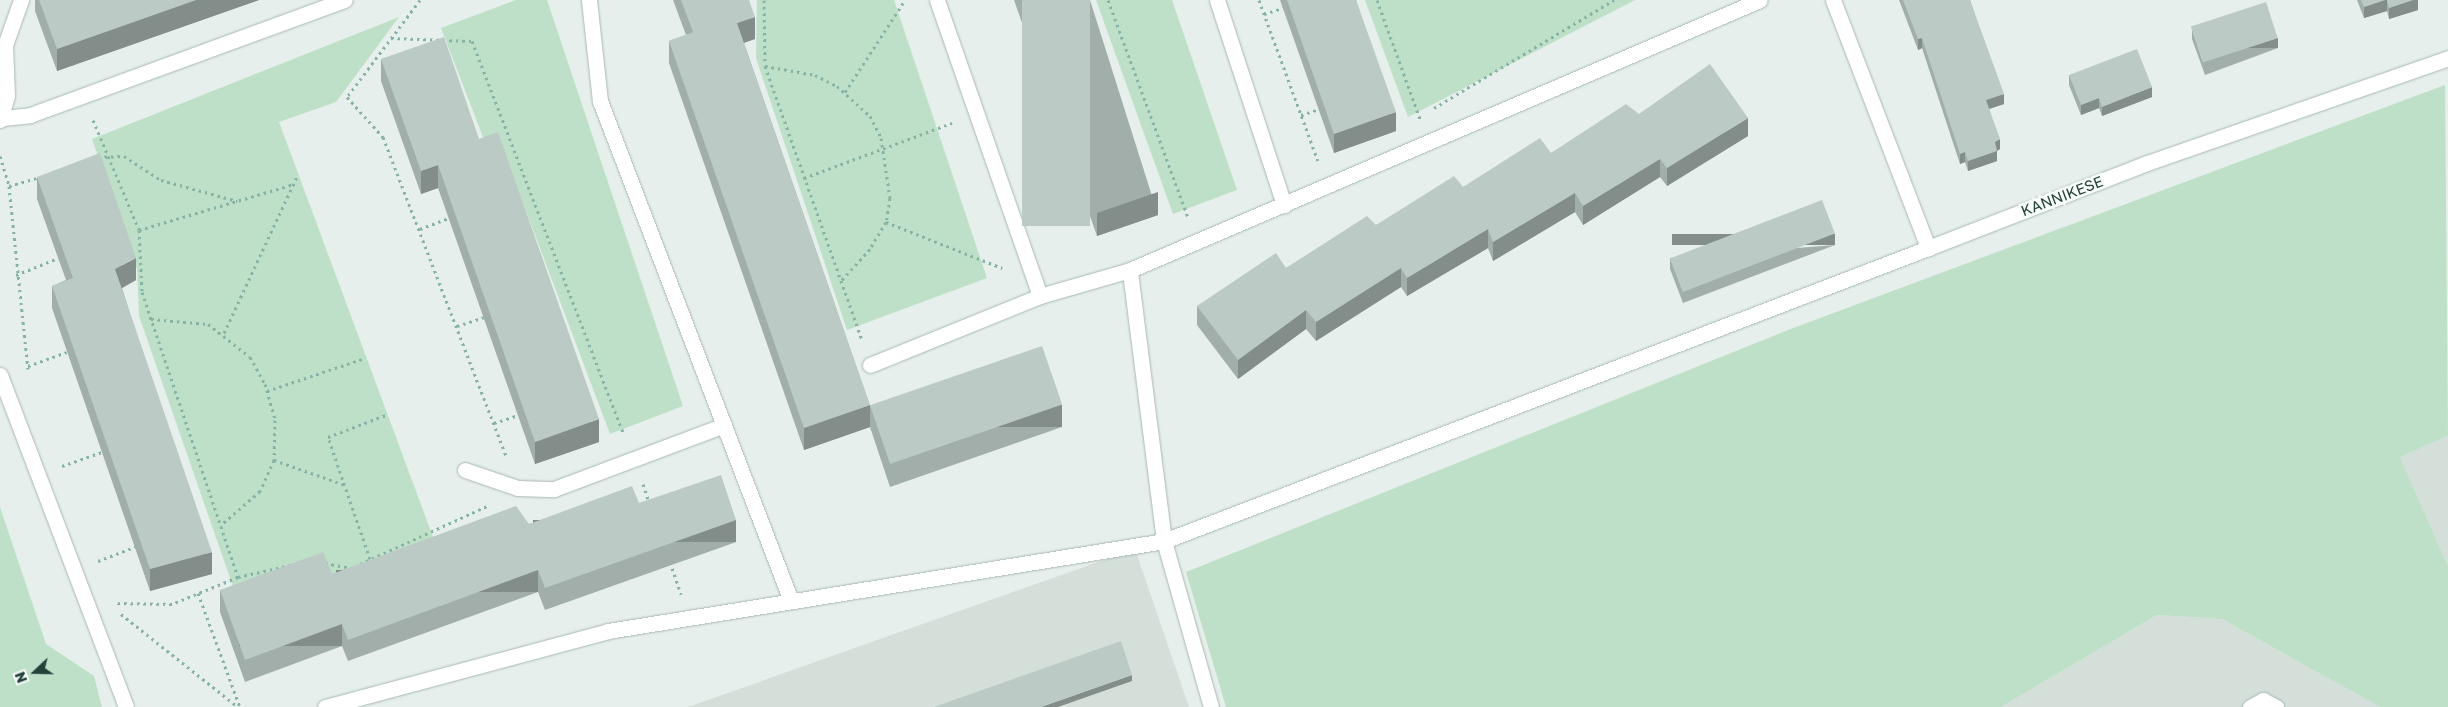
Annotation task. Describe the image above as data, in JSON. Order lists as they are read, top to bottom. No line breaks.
{"streets":{"street":["KANNIKESE"]},"north":"left"}
